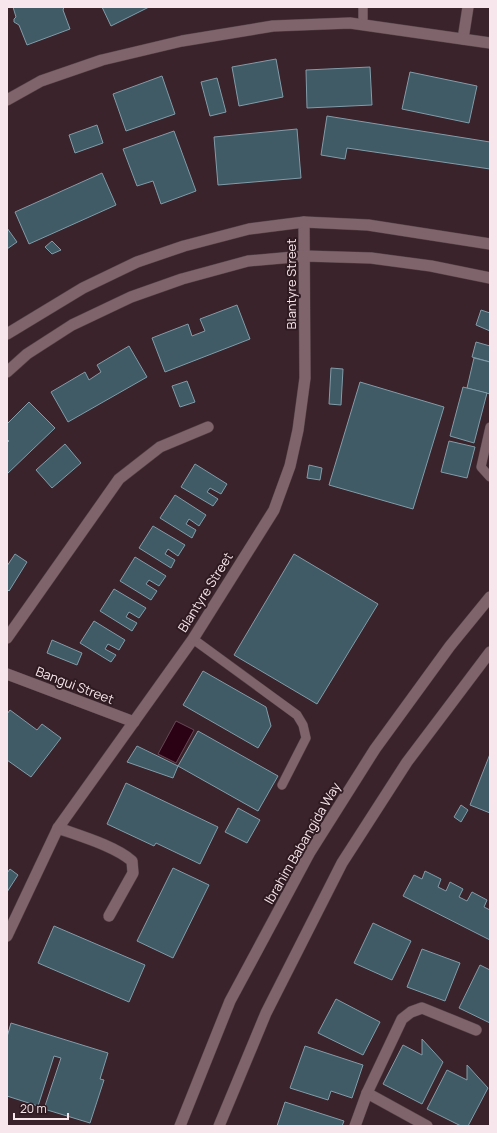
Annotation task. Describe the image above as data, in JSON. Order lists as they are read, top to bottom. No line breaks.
{"streets":{"street":["Blantyre Street","Bangui Street","Ibrahim Babangida Way"]},"crossings":[["Blantyre Street","Bangui Street"]],"scale_bar":"20 m"}
